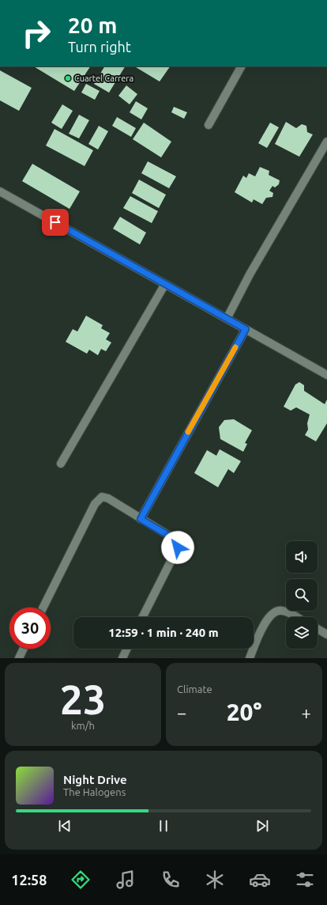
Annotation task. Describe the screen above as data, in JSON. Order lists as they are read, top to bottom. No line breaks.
{"places":["Cuartel Carrera"],"page":{"turn":["20 m","Turn right"],"limit":"30","trip":"12:59 · 1 min · 240 m","tile":[["23","km/h"],"Climate"],"heat":["−","20°","+"],"song":["Night Drive","The Halogens"],"tabs":"12:58"}}
